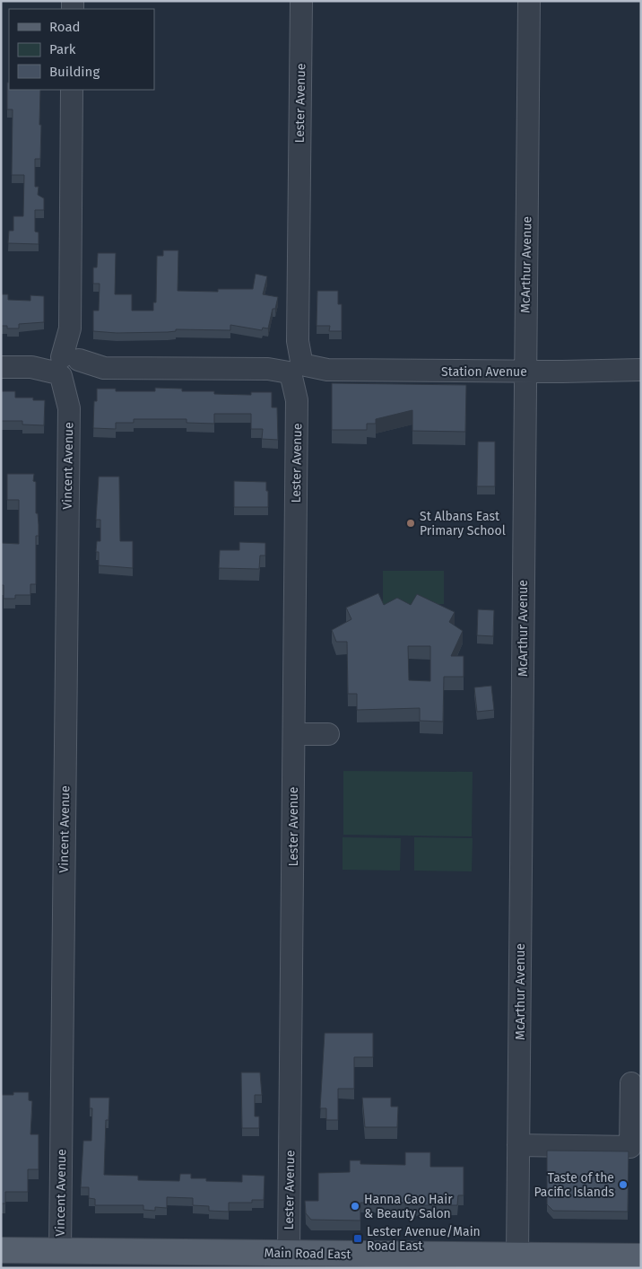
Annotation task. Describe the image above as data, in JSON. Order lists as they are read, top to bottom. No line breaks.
{"streets":{"main road":["Main Road East"],"street":["Lester Avenue","McArthur Avenue","Station Avenue","Vincent Avenue"]},"crossings":[["Lester Avenue","Station Avenue"],["Lester Avenue","Main Road East"],["McArthur Avenue","Station Avenue"],["McArthur Avenue","Main Road East"],["Station Avenue","Vincent Avenue"],["Vincent Avenue","Main Road East"]],"places":{"other":["St Albans East Primary School","Taste of the Pacific Islands","Hanna Cao Hair & Beauty Salon"],"transit":["Lester Avenue/Main Road East"]},"legend":["Road","Park","Building"]}
